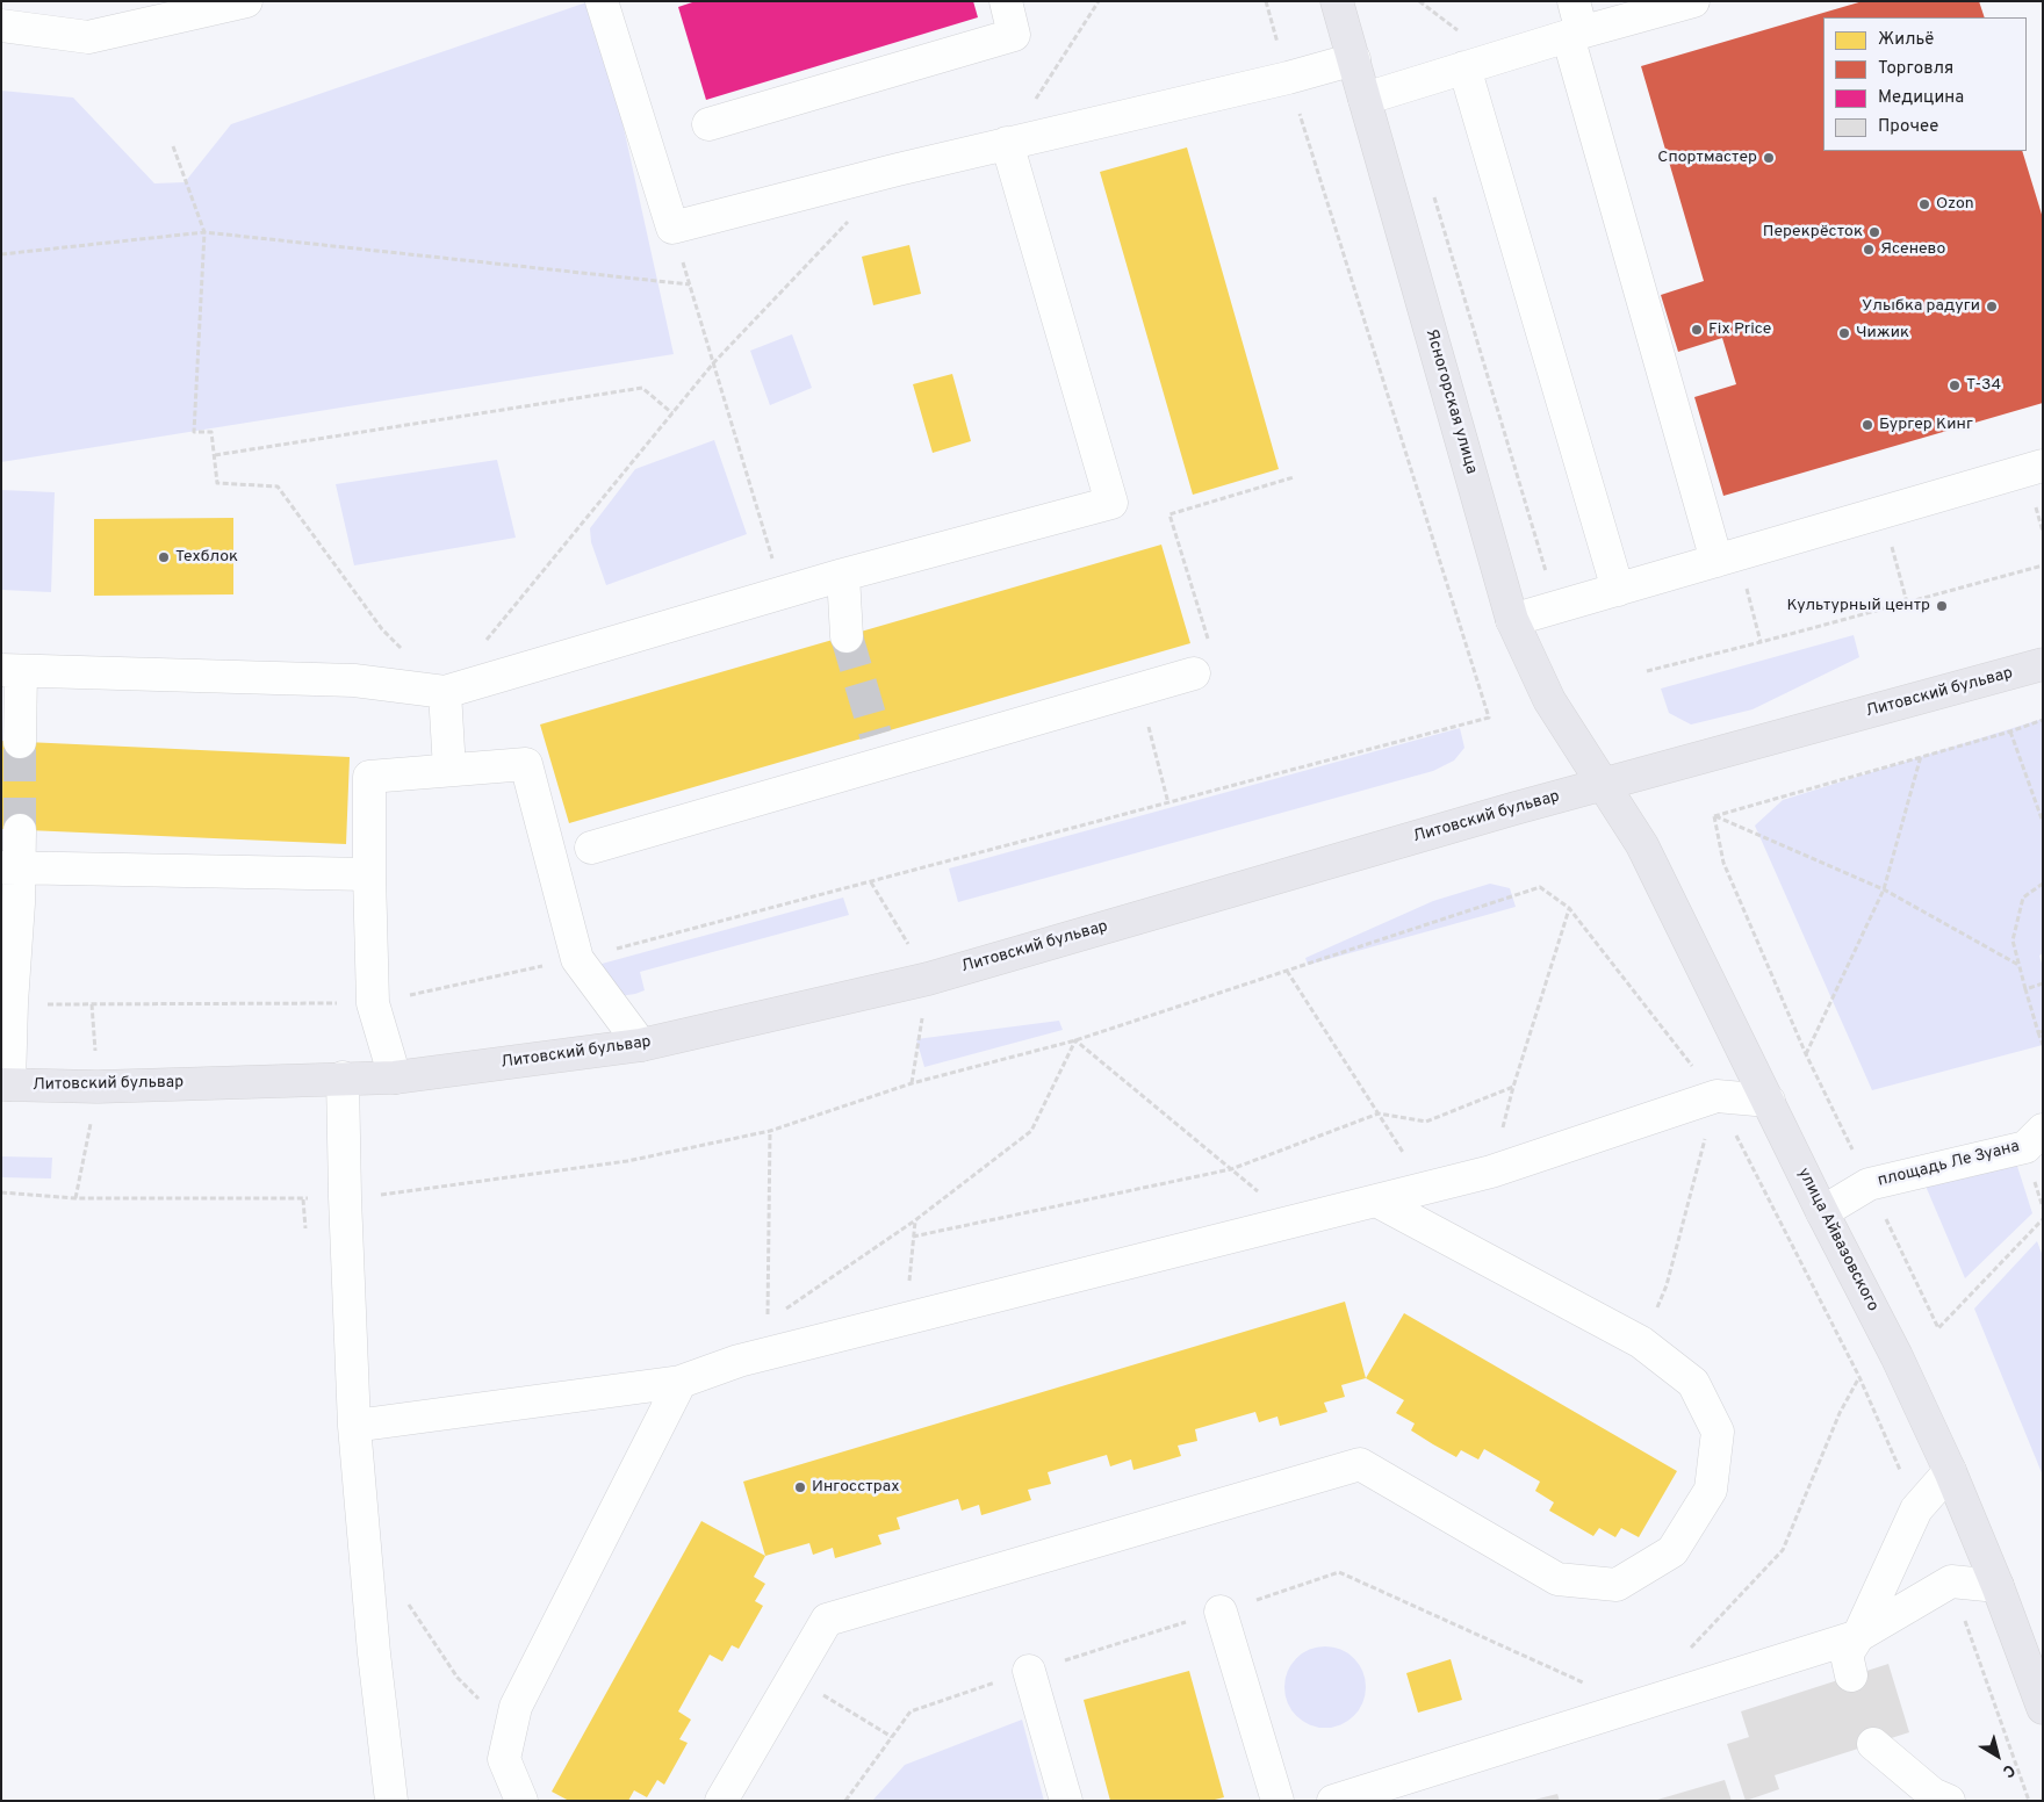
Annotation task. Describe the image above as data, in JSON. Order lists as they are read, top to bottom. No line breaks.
{"streets":{"main road":["Ясногорская улица","Литовский бульвар","улица Айвазовского"],"lane":["площадь Ле Зуана"]},"crossings":[["Ясногорская улица","Литовский бульвар"],["Ясногорская улица","улица Айвазовского"],["Литовский бульвар","улица Айвазовского"],["площадь Ле Зуана","улица Айвазовского"]],"places":["Спортмастер","Ozon","Перекрёсток","Ясенево","Улыбка радуги","Fix Price","Чижик","T-34","Бургер Кинг","Техблок","Культурный центр","Ингосстрах"],"legend":["Жильё","Торговля","Медицина","Прочее"],"north":"bottom right"}
